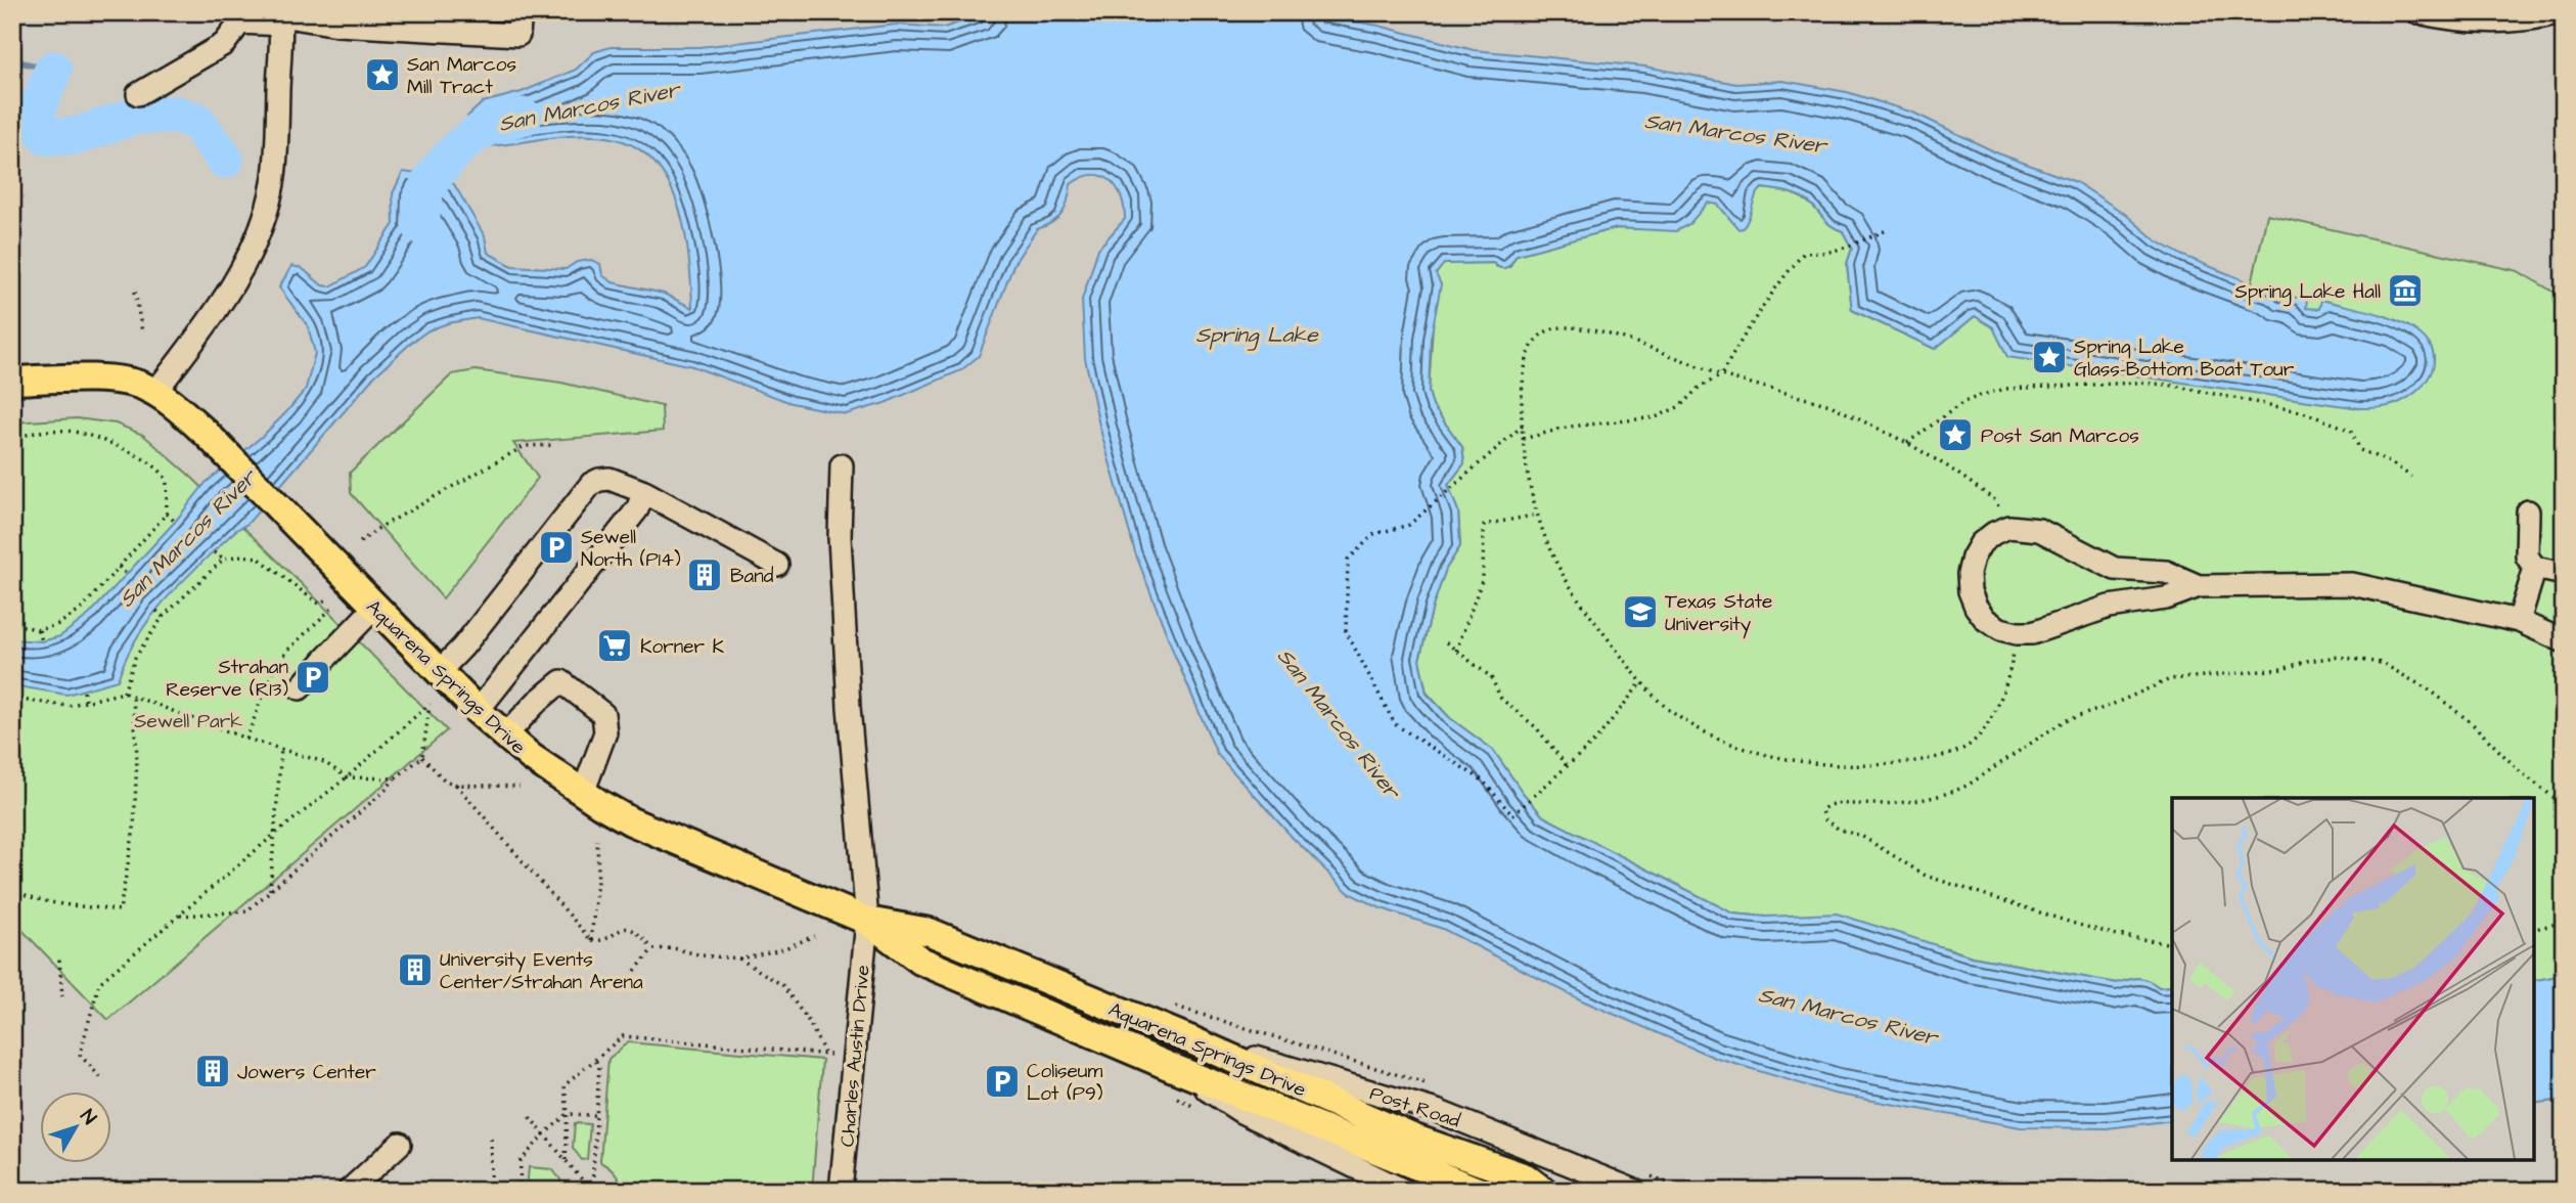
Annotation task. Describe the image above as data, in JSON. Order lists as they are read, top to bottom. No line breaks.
{"streets":{"main road":["Aquarena Springs Drive"],"street":["Charles Austin Drive","Post Road"]},"crossings":[["Aquarena Springs Drive","Charles Austin Drive"],["Aquarena Springs Drive","Post Road"]],"water":["San Marcos River","Spring Lake"],"parks":["Sewell Park"],"places":{"place":["San Marcos Mill Tract","Spring Lake Glass-Bottom Boat Tour","Post San Marcos"],"museum":["Spring Lake Hall"],"parking":["Sewell North (P14)","Strahan Reserve (R13)","Coliseum Lot (P9)"],"building":["Band","University Events Center/Strahan Arena","Jowers Center"],"school or university":["Texas State University"],"supermarket":["Korner K"]},"north":"top right"}
